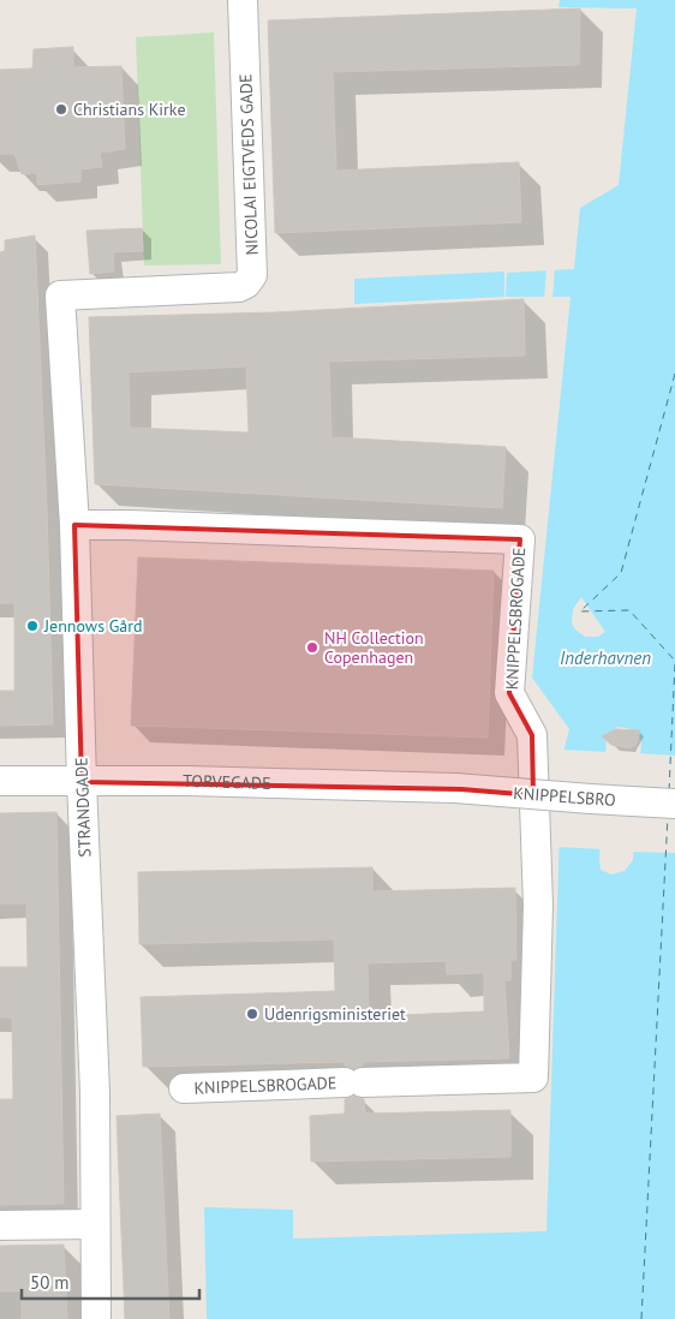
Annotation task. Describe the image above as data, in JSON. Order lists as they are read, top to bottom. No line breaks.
{"streets":{"street":["NICOLAI EIGTVEDS GADE","KNIPPELSBROGADE","TORVEGADE","KNIPPELSBRO","STRANDGADE"]},"crossings":[["NICOLAI EIGTVEDS GADE","STRANDGADE"],["KNIPPELSBROGADE","STRANDGADE"],["TORVEGADE","KNIPPELSBRO"],["TORVEGADE","STRANDGADE"]],"water":["Inderhavnen"],"places":["Christians Kirke","Jennows Gård","NH Collection Copenhagen","Udenrigsministeriet"],"scale_bar":"50 m"}
